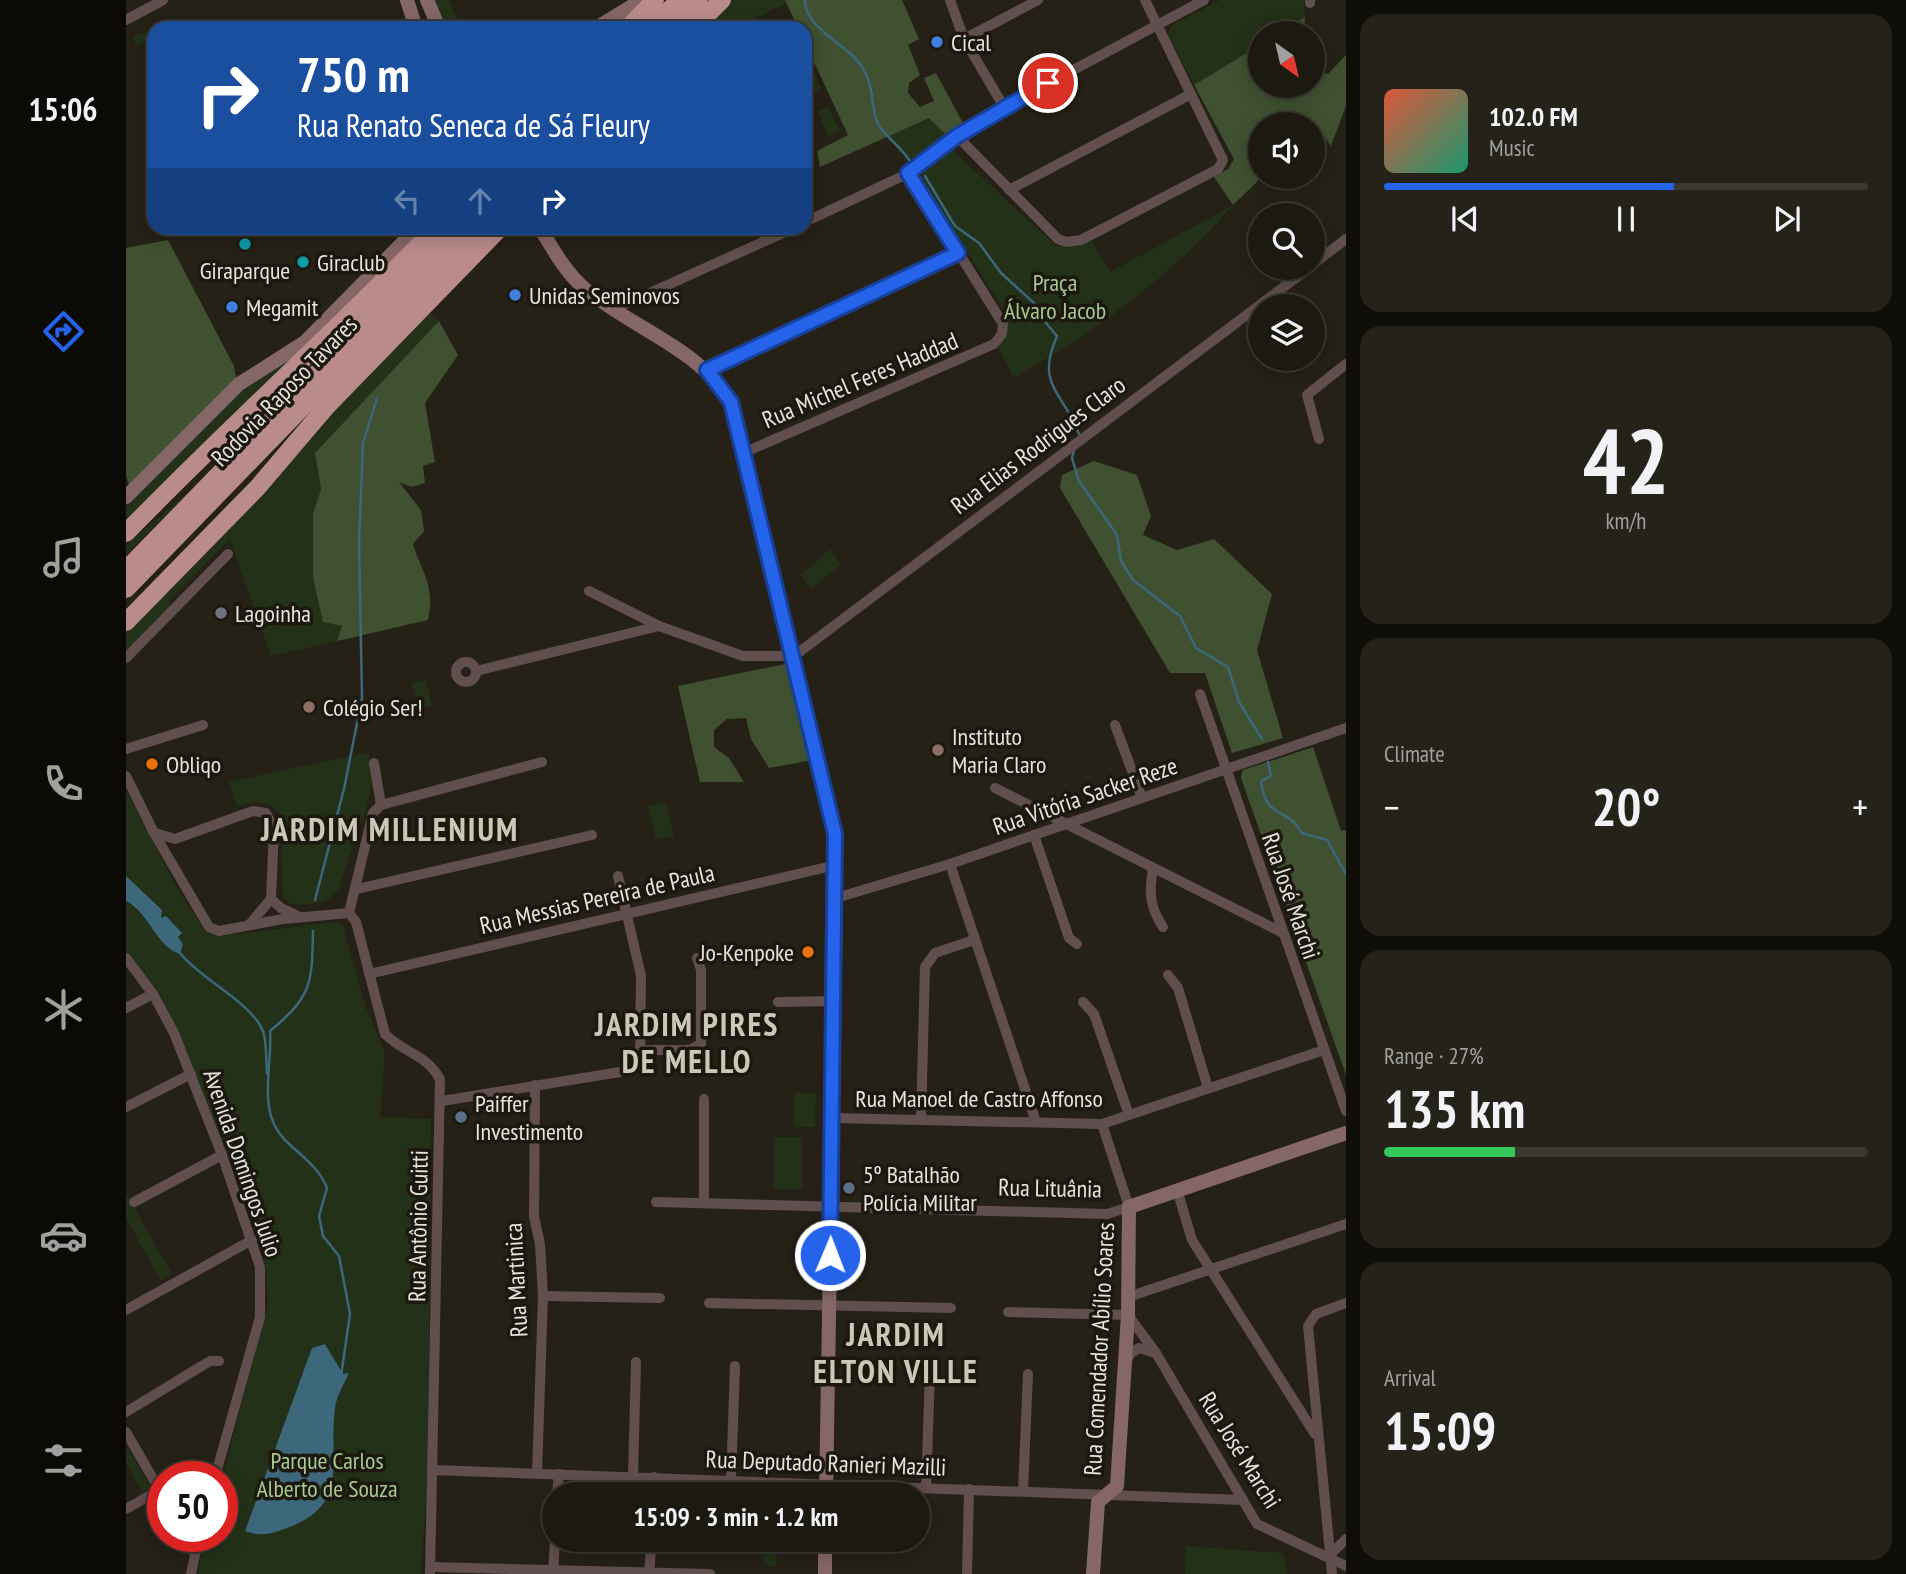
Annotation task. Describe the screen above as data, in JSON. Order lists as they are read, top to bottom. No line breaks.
{"streets":{"highway":["Rodovia Raposo Tavares"],"main road":["Rua Lituânia","Rua Comendador Abílio Soares"],"street":["Rua Michel Feres Haddad","Rua Elias Rodrigues Claro","Rua Vitória Sacker Reze","Rua José Marchi","Rua Messias Pereira de Paula","Rua Manoel de Castro Affonso","Avenida Domingos Julio","Rua Antônio Guitti","Rua Martinica","Rua Deputado Ranieri Mazilli"]},"crossings":[["Rua Vitória Sacker Reze","Rua José Marchi"],["Rua José Marchi","Rua Manoel de Castro Affonso"],["Rua José Marchi","Rua Comendador Abílio Soares"],["Rua José Marchi","Rua Deputado Ranieri Mazilli"],["Rua Messias Pereira de Paula","Rua Antônio Guitti"],["Rua Manoel de Castro Affonso","Rua Comendador Abílio Soares"],["Rua Lituânia","Rua Comendador Abílio Soares"],["Rua Antônio Guitti","Rua Deputado Ranieri Mazilli"],["Rua Martinica","Rua Deputado Ranieri Mazilli"],["Rua Comendador Abílio Soares","Rua Deputado Ranieri Mazilli"]],"districts":["JARDIM MILLENIUM","JARDIM PIRES DE MELLO","JARDIM ELTON VILLE"],"parks":["Praça Álvaro Jacob","Parque Carlos Alberto de Souza"],"places":["Cical","Giraparque","Giraclub","Unidas Seminovos","Megamit","Lagoinha","Colégio Ser!","Instituto Maria Claro","Obliqo","Jo-Kenpoke","Paiffer Investimento","5º Batalhão Polícia Militar"],"north":"bottom right","page":{"tabs":"15:06","turn":["750 m","Rua Renato Seneca de Sá Fleury"],"song":["102.0 FM","Music"],"tile":[["42","km/h"],"Climate",["Range · 27%","135 km"],["Arrival","15:09"]],"heat":["−","20°","+"],"limit":"50","trip":"15:09 · 3 min · 1.2 km"}}
